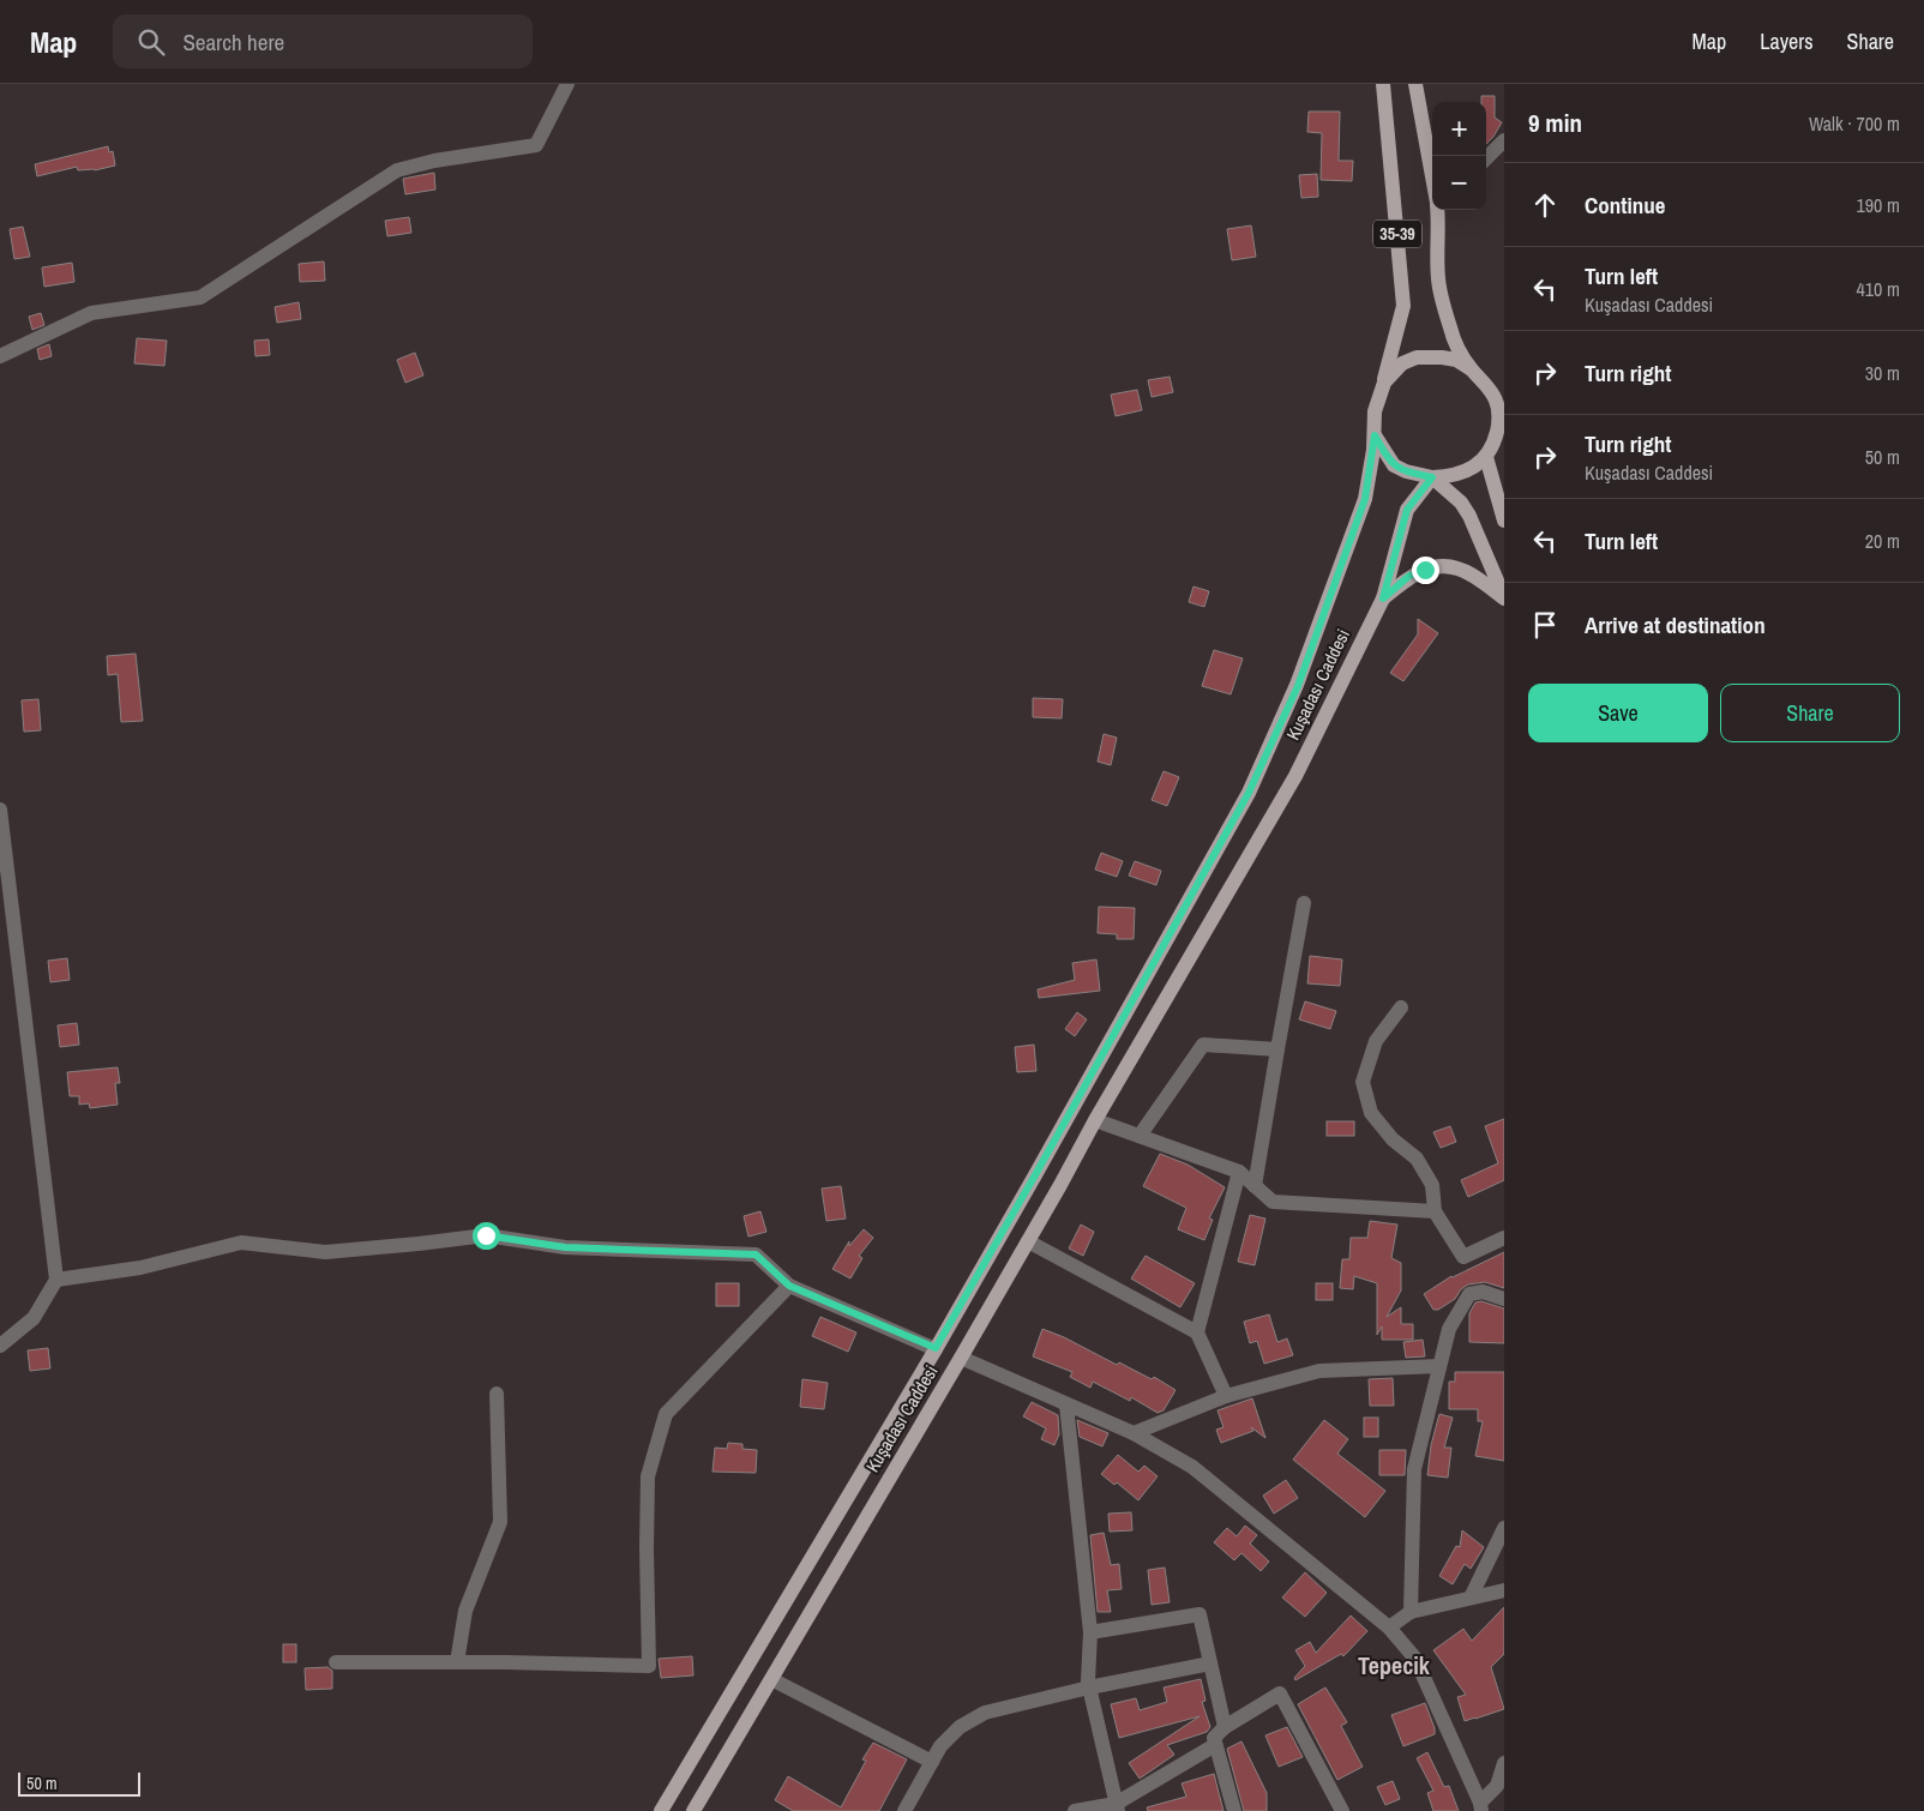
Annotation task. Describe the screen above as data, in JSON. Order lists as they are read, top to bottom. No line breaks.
{"streets":{"main road":["35-39","Kuşadası Caddesi"]},"crossings":[["35-39","Kuşadası Caddesi"]],"districts":["Tepecik"],"scale_bar":"50 m","page":{"header":"Map","search":"Search here","nav":["Map","Layers","Share"],"heading":["9 min","Walk · 700 m"],"map_buttons":["+","−"],"list":[["Continue","190 m"],["Turn left","Kuşadası Caddesi","410 m"],["Turn right","30 m"],["Turn right","Kuşadası Caddesi","50 m"],["Turn left","20 m"],"Arrive at destination"],"buttons":["Save","Share"],"scale":"50 m"}}
